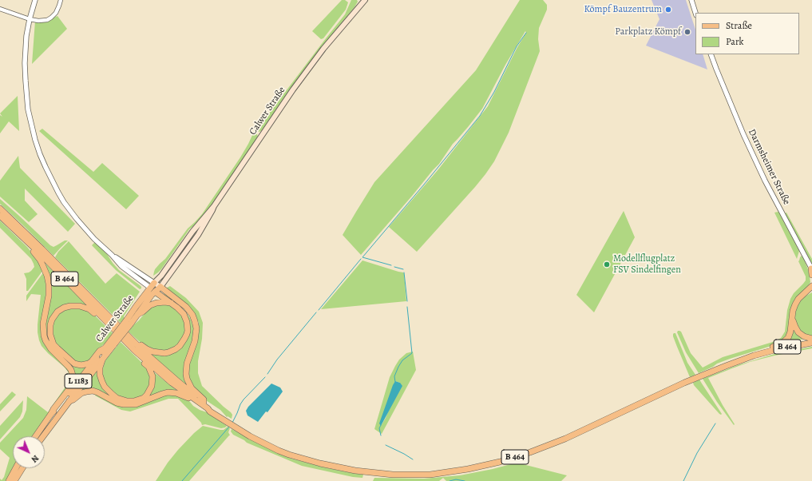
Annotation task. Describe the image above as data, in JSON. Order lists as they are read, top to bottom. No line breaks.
{"streets":{"main road":["Calwer Straße","B 464","L 1183"],"street":["Darmsheimer Straße"]},"places":["Kömpf Bauzentrum","Parkplatz Kömpf","Modellflugplatz FSV Sindelfingen"],"legend":["Straße","Park"],"north":"bottom right"}
